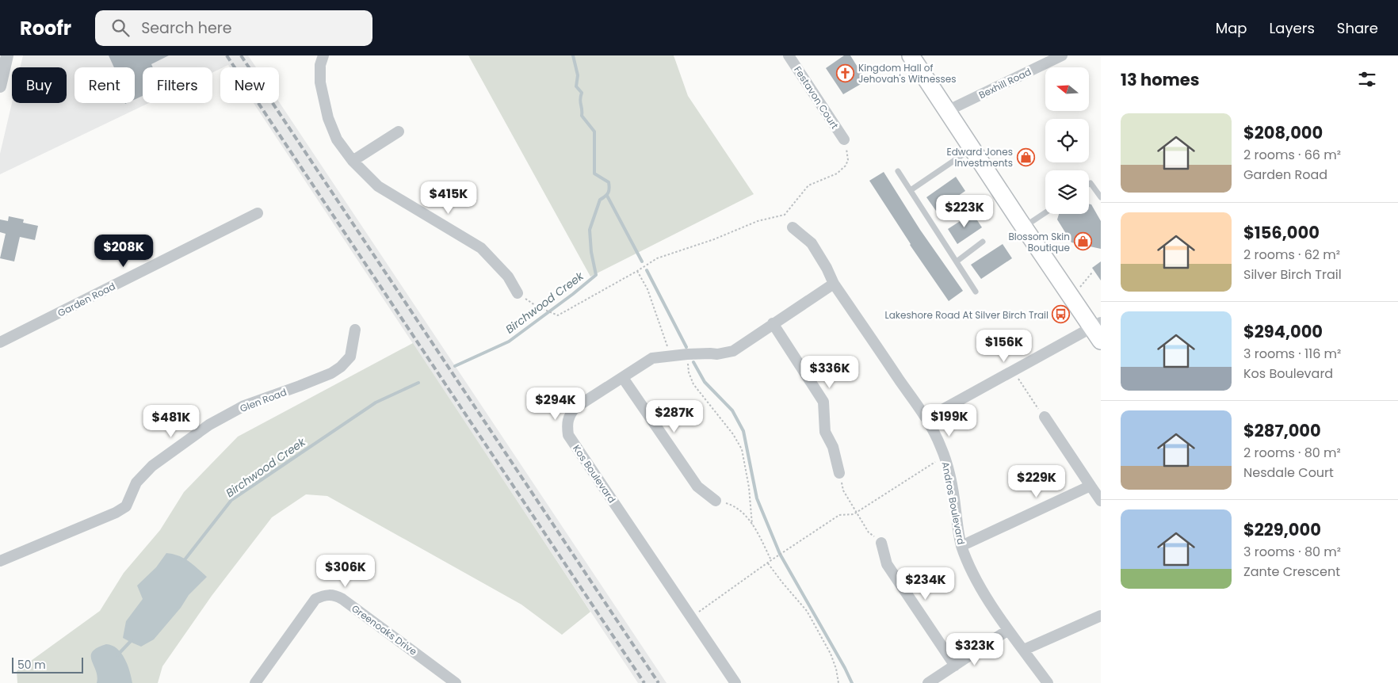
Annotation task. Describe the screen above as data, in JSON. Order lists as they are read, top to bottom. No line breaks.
{"streets":{"street":["Bexhill Road","Festavon Court","Garden Road","Glen Road","Kos Boulevard","Andros Boulevard","Greenoaks Drive"]},"crossings":[["Kos Boulevard","Andros Boulevard"]],"water":["Birchwood Creek"],"places":{"church":["Kingdom Hall of Jehovah's Witnesses"],"shop":["Edward Jones Investments","Blossom Skin Boutique"],"bus stop":["Lakeshore Road At Silver Birch Trail"]},"scale_bar":"50 m","north":"left","page":{"header":"Roofr","search":"Search here","nav":["Map","Layers","Share"],"heading":"13 homes","chip":["Buy","Rent","Filters","New"],"list":[{"name":"$208,000","note":"2 rooms · 66 m² · Garden Road"},{"name":"$156,000","note":"2 rooms · 62 m² · Silver Birch Trail"},{"name":"$294,000","note":"3 rooms · 116 m² · Kos Boulevard"},{"name":"$287,000","note":"2 rooms · 80 m² · Nesdale Court"},{"name":"$229,000","note":"3 rooms · 80 m² · Zante Crescent"}],"price":["$415K","$223K","$208K","$156K","$336K","$294K","$287K","$199K","$481K","$229K","$306K","$234K","$323K"],"scale":"50 m"}}
